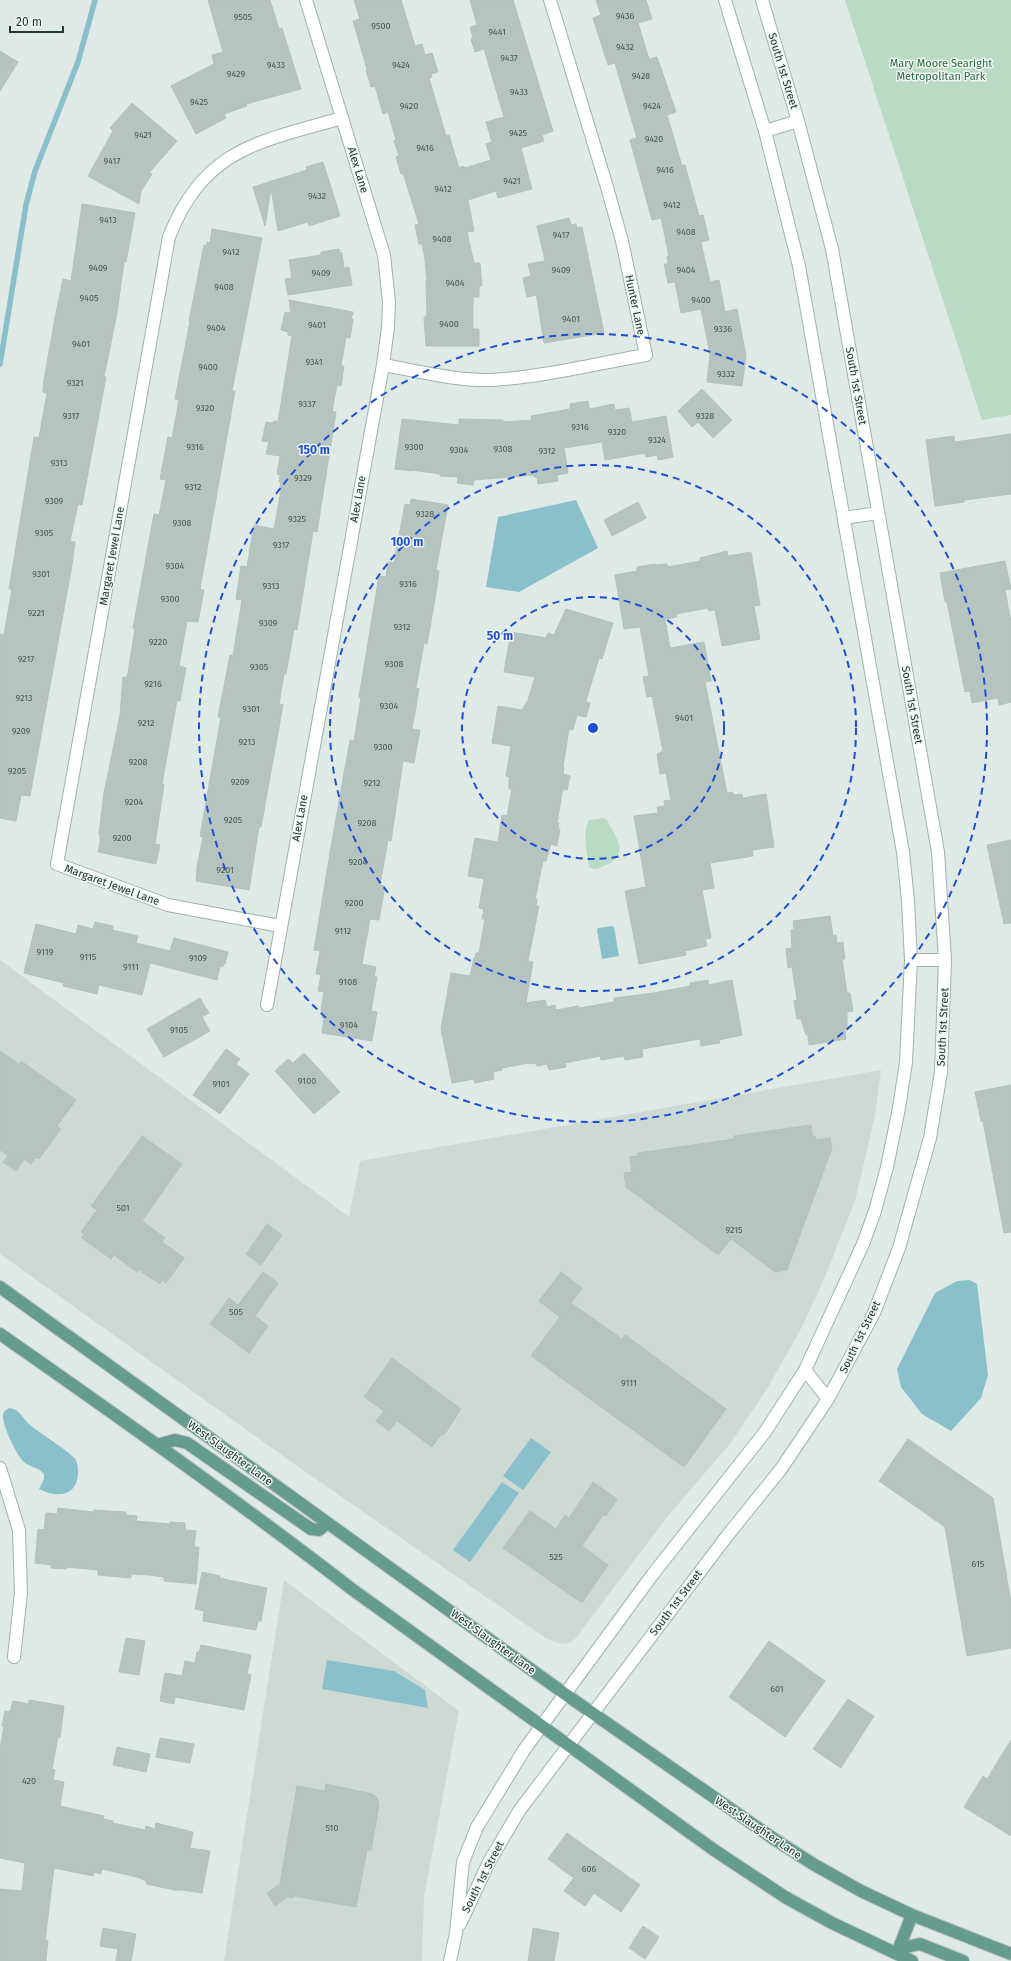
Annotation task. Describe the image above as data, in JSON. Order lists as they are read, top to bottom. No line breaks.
{"streets":{"main road":["South 1st Street","Alex Lane","Hunter Lane","Margaret Jewel Lane","West Slaughter Lane"]},"crossings":[["South 1st Street","West Slaughter Lane"],["Alex Lane","Hunter Lane"],["Alex Lane","Margaret Jewel Lane"]],"parks":["Mary Moore Searight Metropolitan Park"],"house_numbers":["9436","9505","9500","9441","9432","9437","9433","9424","9429","9428","9433","9425","9420","9424","9425","9421","9420","9416","9417","9416","9421","9412","9432","9412","9413","9408","9417","9408","9412","9409","9409","9404","9409","9404","9408","9405","9400","9401","9400","9401","9404","9336","9401","9341","9400","9332","9321","9337","9320","9317","9328","9316","9320","9324","9316","9300","9308","9304","9312","9313","9329","9312","9309","9328","9325","9308","9305","9317","9304","9301","9316","9313","9300","9221","9309","9312","9220","9217","9308","9305","9216","9213","9304","9301","9401","9212","9209","9213","9300","9208","9205","9209","9212","9204","9205","9208","9200","9204","9201","9200","9112","9119","9115","9109","9111","9108","9104","9105","9100","9101","501","9215","505","9111","525","615","601","420","510","606"],"scale_bar":"20 m","rings":["150 m","100 m","50 m"]}
